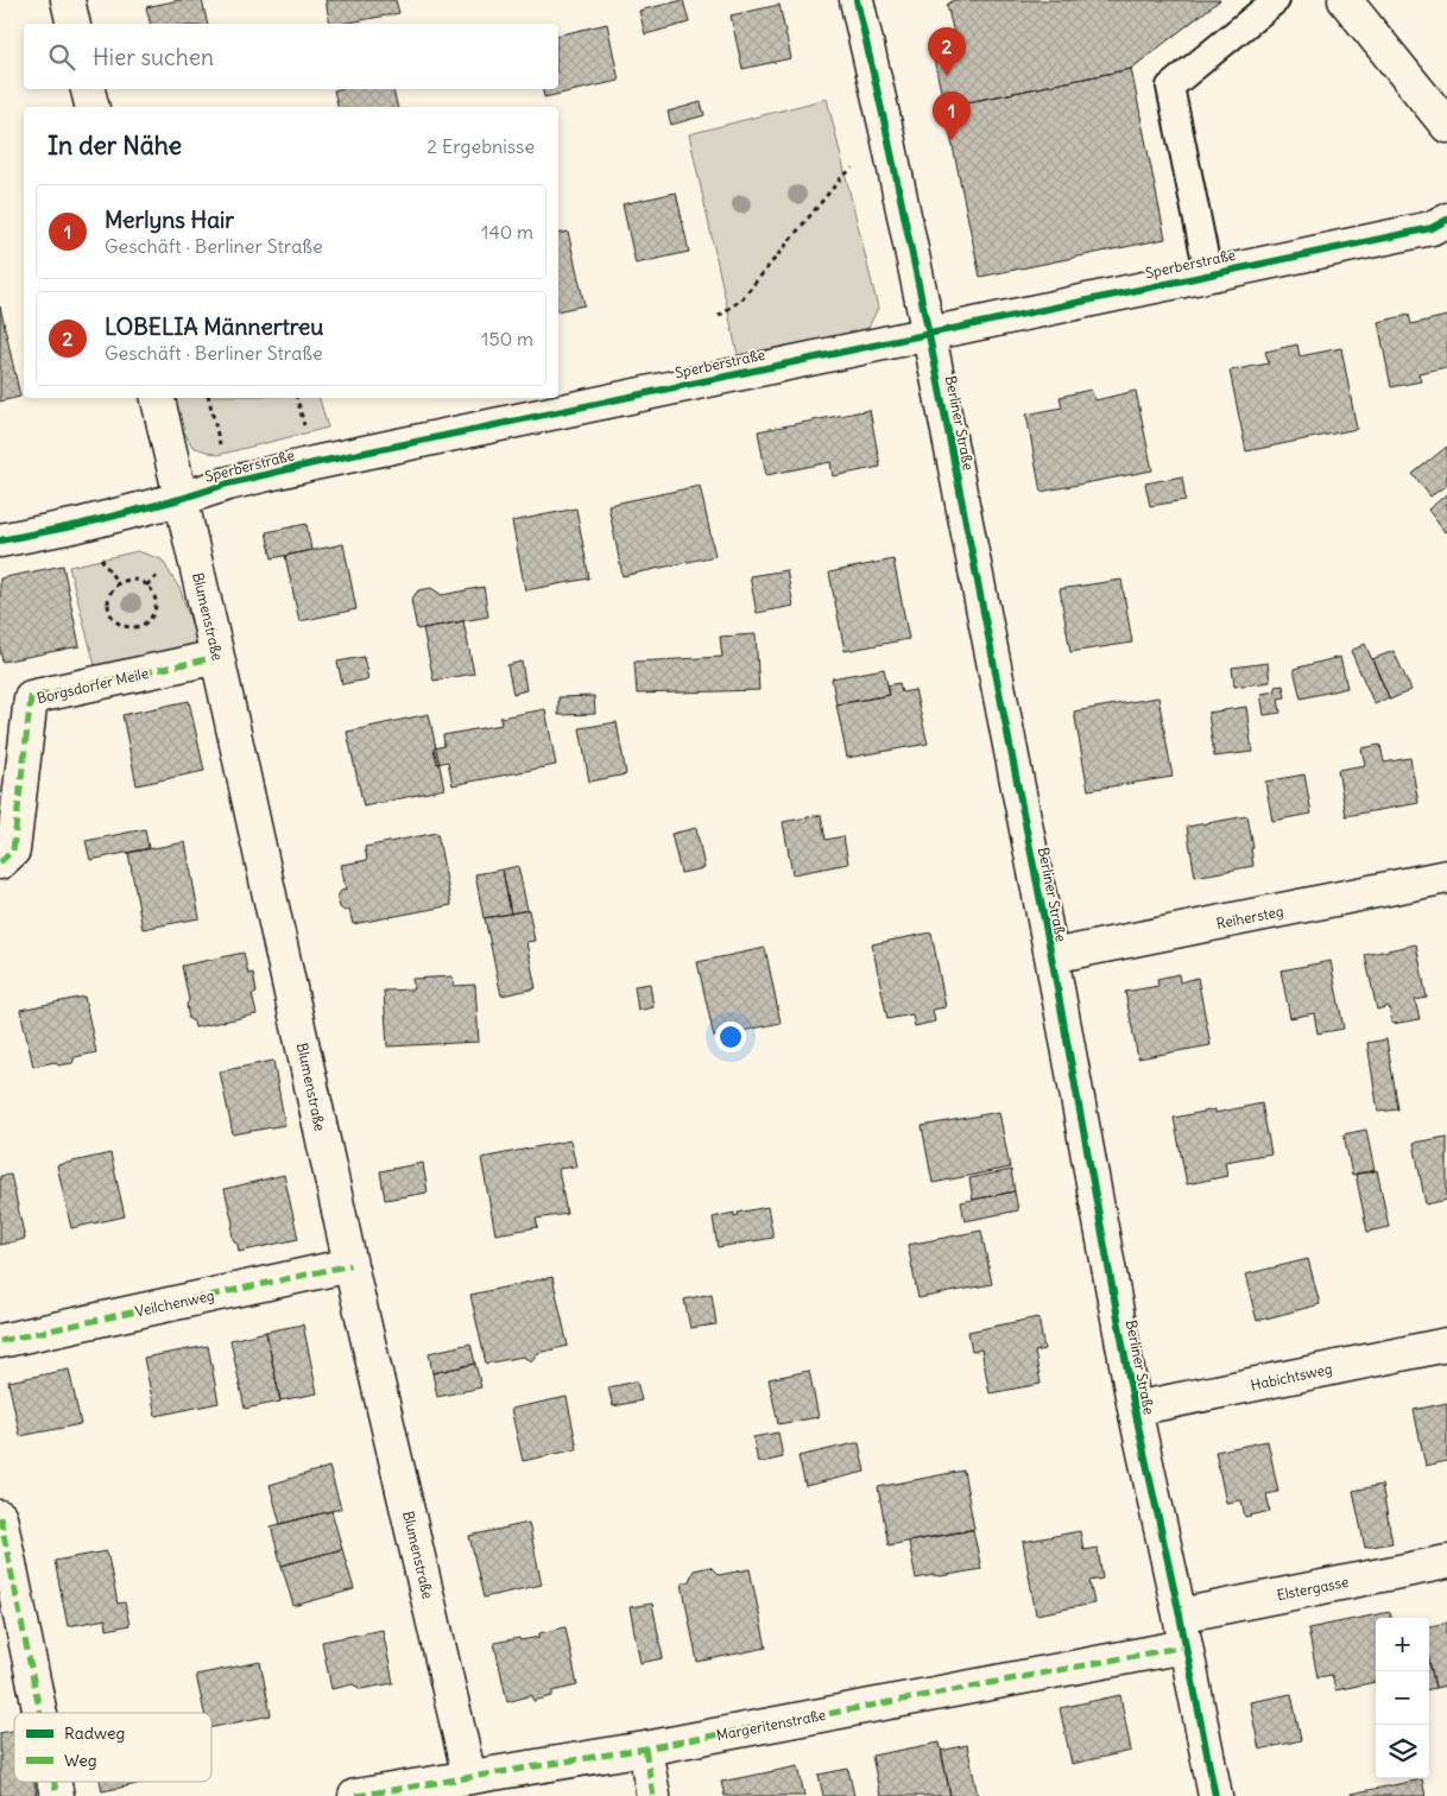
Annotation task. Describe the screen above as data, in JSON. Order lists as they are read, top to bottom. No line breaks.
{"streets":{"street":["Sperberstraße","Berliner Straße","Blumenstraße","Borgsdorfer Meile","Reihersteg","Veilchenweg","Habichtsweg","Elstergasse","Margeritenstraße"]},"crossings":[["Sperberstraße","Berliner Straße"],["Sperberstraße","Blumenstraße"],["Berliner Straße","Reihersteg"],["Berliner Straße","Habichtsweg"],["Berliner Straße","Elstergasse"],["Berliner Straße","Margeritenstraße"],["Blumenstraße","Borgsdorfer Meile"],["Blumenstraße","Veilchenweg"],["Blumenstraße","Margeritenstraße"]],"legend":["Radweg","Weg"],"page":{"search":"Hier suchen","pins":["2","1"],"heading":["In der Nähe","2 Ergebnisse"],"list":[{"mark":"1","name":"Merlyns Hair","note":"Geschäft · Berliner Straße","value":"140 m"},{"mark":"2","name":"LOBELIA Männertreu","note":"Geschäft · Berliner Straße","value":"150 m"}],"map_buttons":["+","−"]}}
